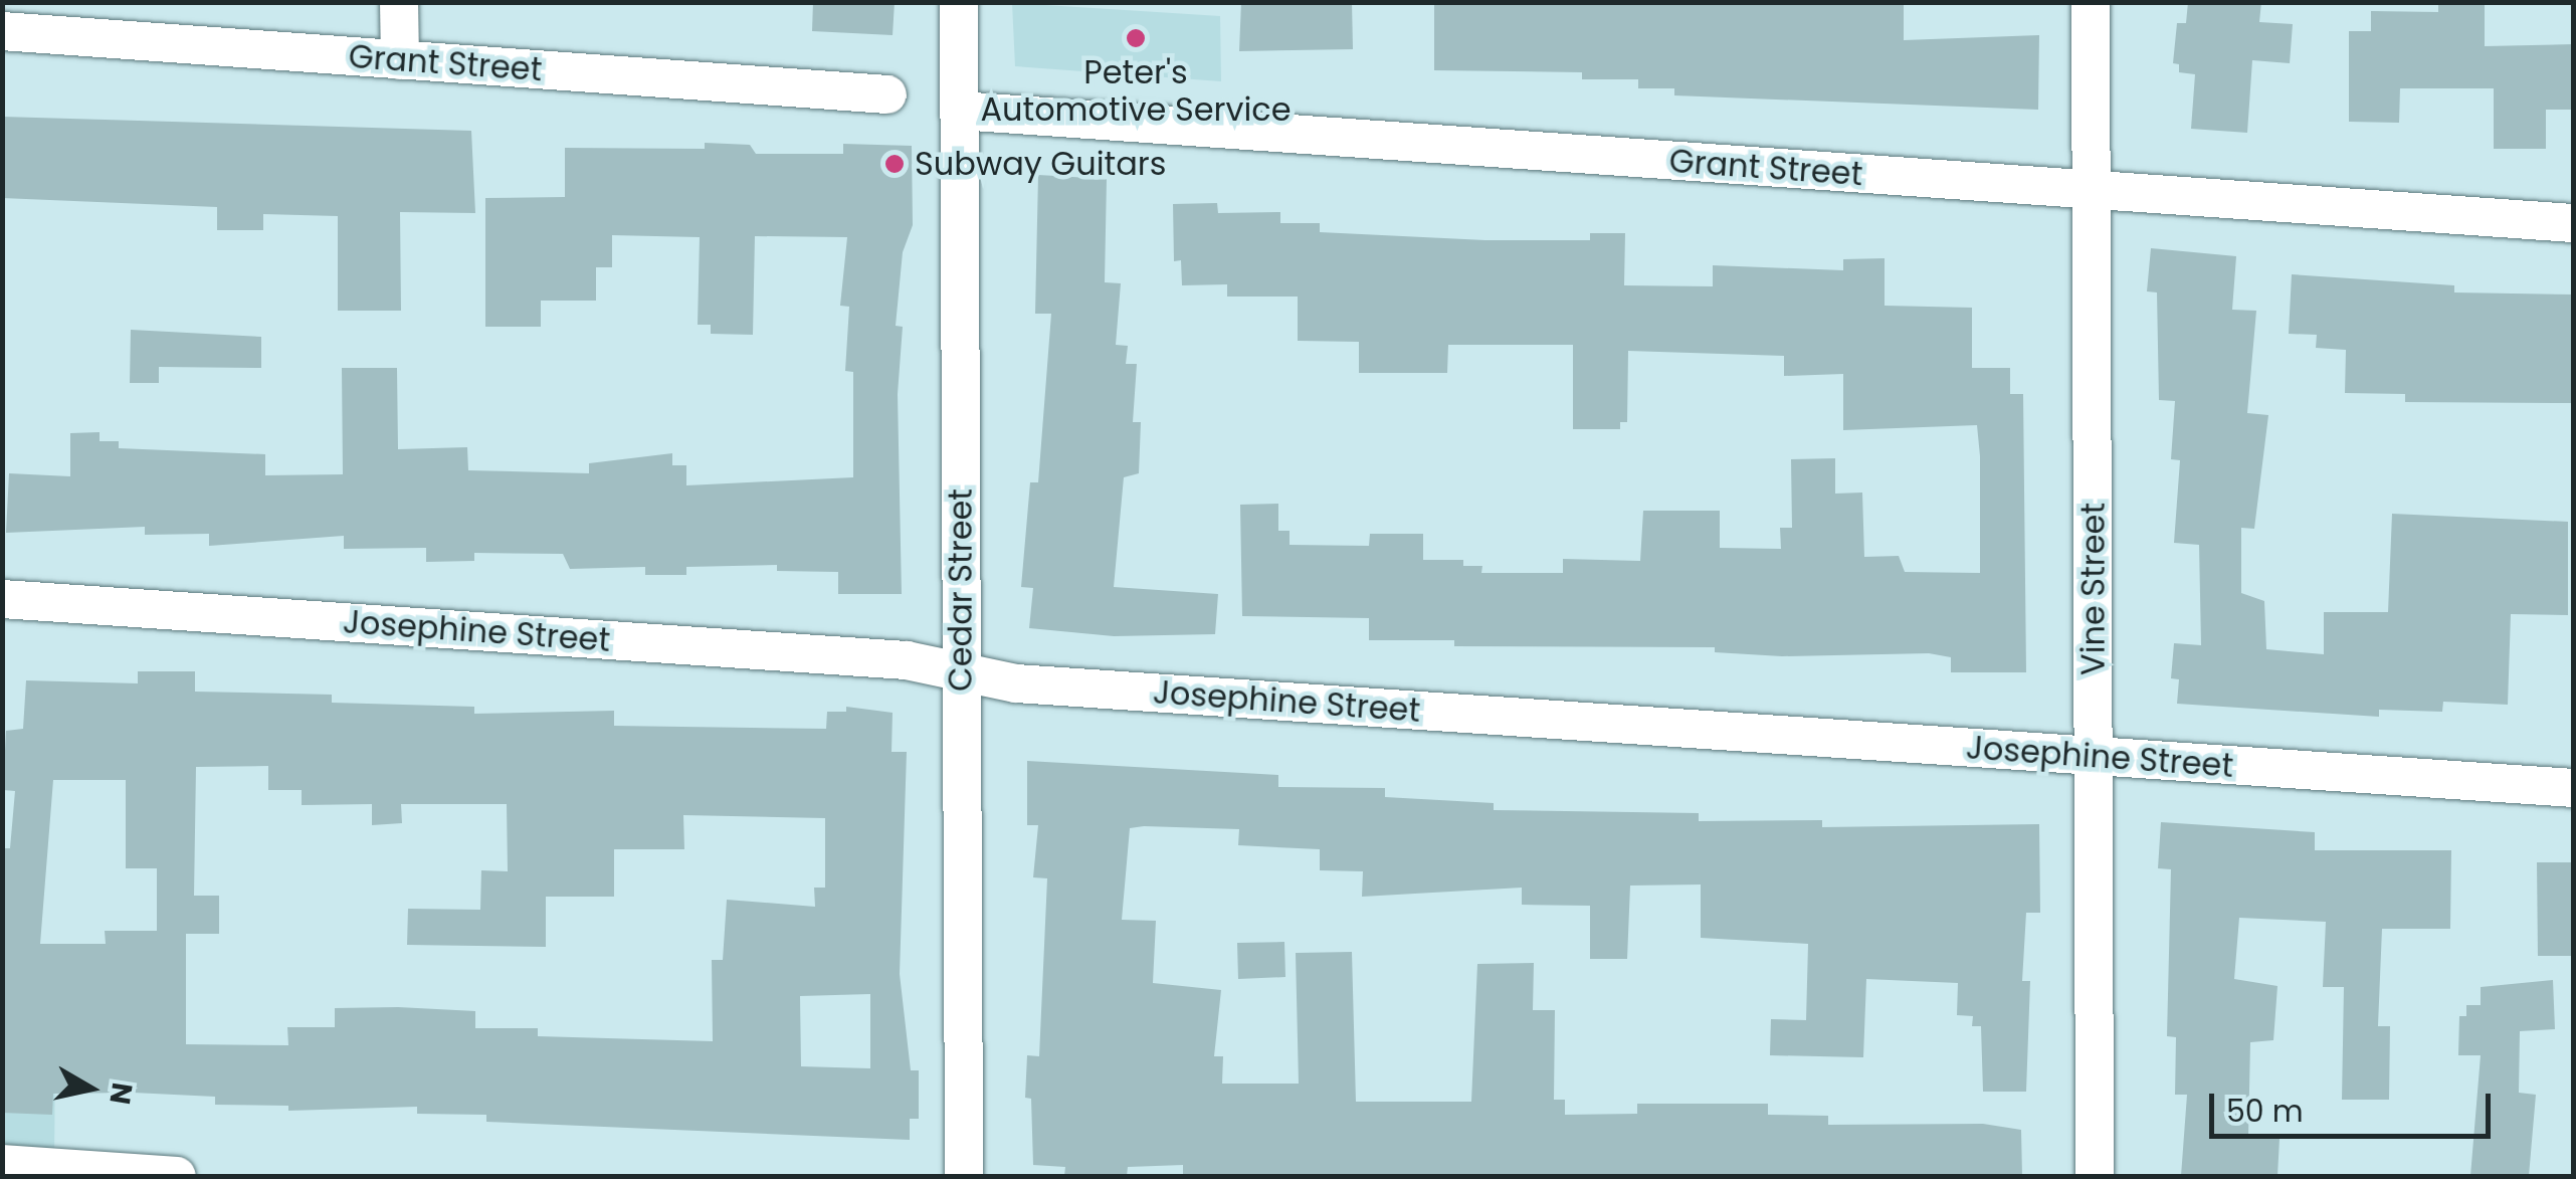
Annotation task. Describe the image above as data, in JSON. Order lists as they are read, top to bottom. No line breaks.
{"streets":{"street":["Grant Street","Vine Street","Cedar Street","Josephine Street"]},"crossings":[["Grant Street","Vine Street"],["Grant Street","Cedar Street"],["Vine Street","Josephine Street"],["Cedar Street","Josephine Street"]],"places":["Peter's Automotive Service","Subway Guitars"],"scale_bar":"50 m","north":"right"}
